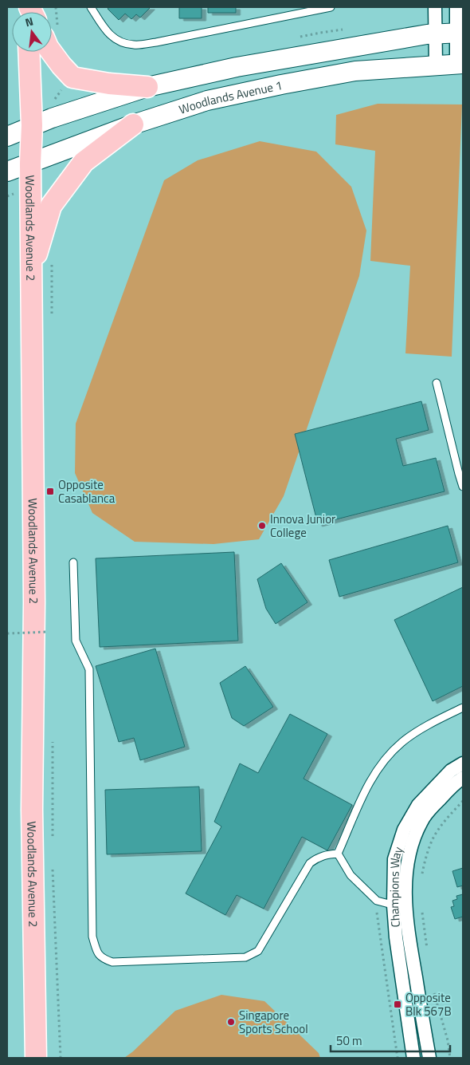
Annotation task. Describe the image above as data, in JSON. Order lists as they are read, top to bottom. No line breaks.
{"streets":{"main road":["Woodlands Avenue 2"],"street":["Woodlands Avenue 1","Champions Way"]},"crossings":[["Woodlands Avenue 1","Woodlands Avenue 2"]],"places":{"transit":["Opposite Casablanca","Opposite Blk 567B"],"other":["Innova Junior College","Singapore Sports School"]},"scale_bar":"50 m","north":"top"}
